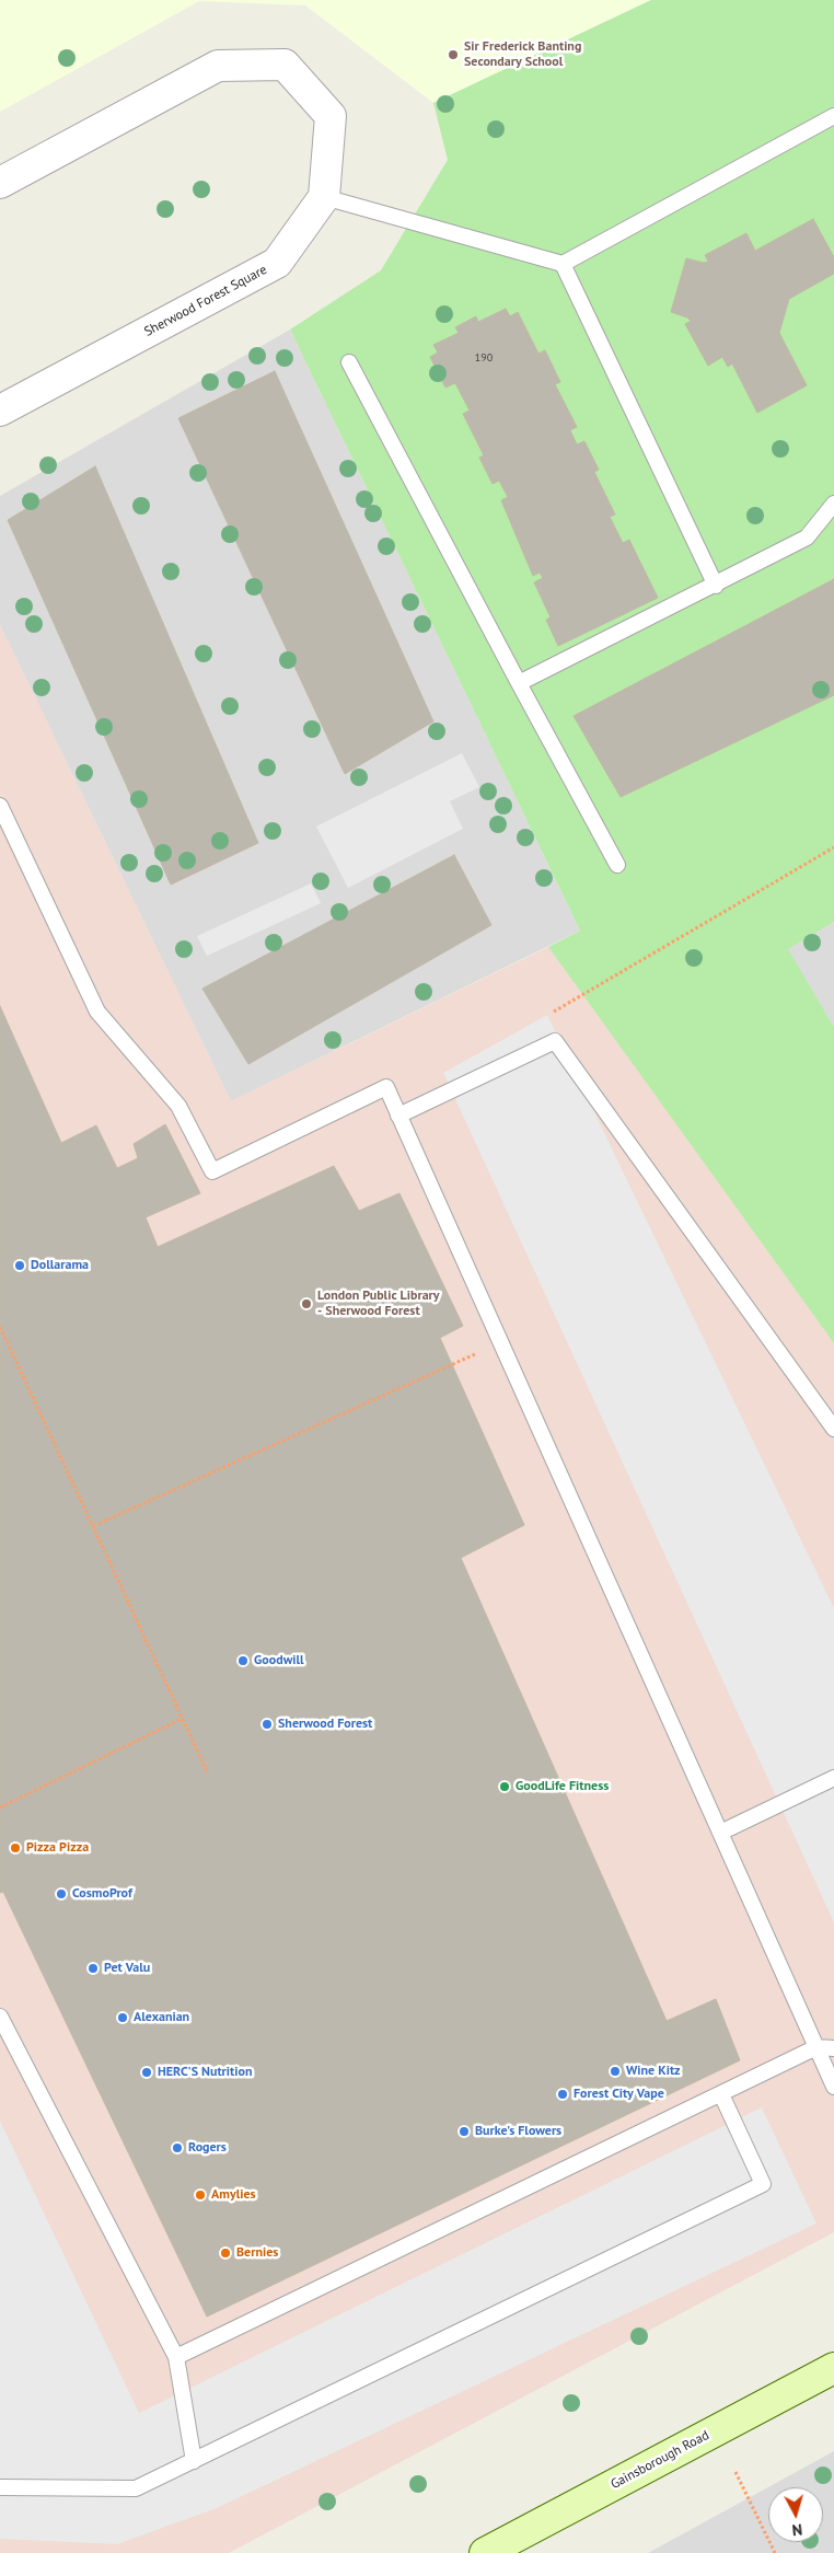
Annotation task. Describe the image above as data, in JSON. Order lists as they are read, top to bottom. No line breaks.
{"streets":{"main road":["Gainsborough Road"],"street":["Sherwood Forest Square"]},"places":["Sir Frederick Banting Secondary School","Dollarama","London Public Library - Sherwood Forest","Goodwill","Sherwood Forest","GoodLife Fitness","Pizza Pizza","CosmoProf","Pet Valu","Alexanian","Wine Kitz","HERC'S Nutrition","Forest City Vape","Burke's Flowers","Rogers","Amylies","Bernies"],"house_numbers":["190"],"north":"bottom"}
